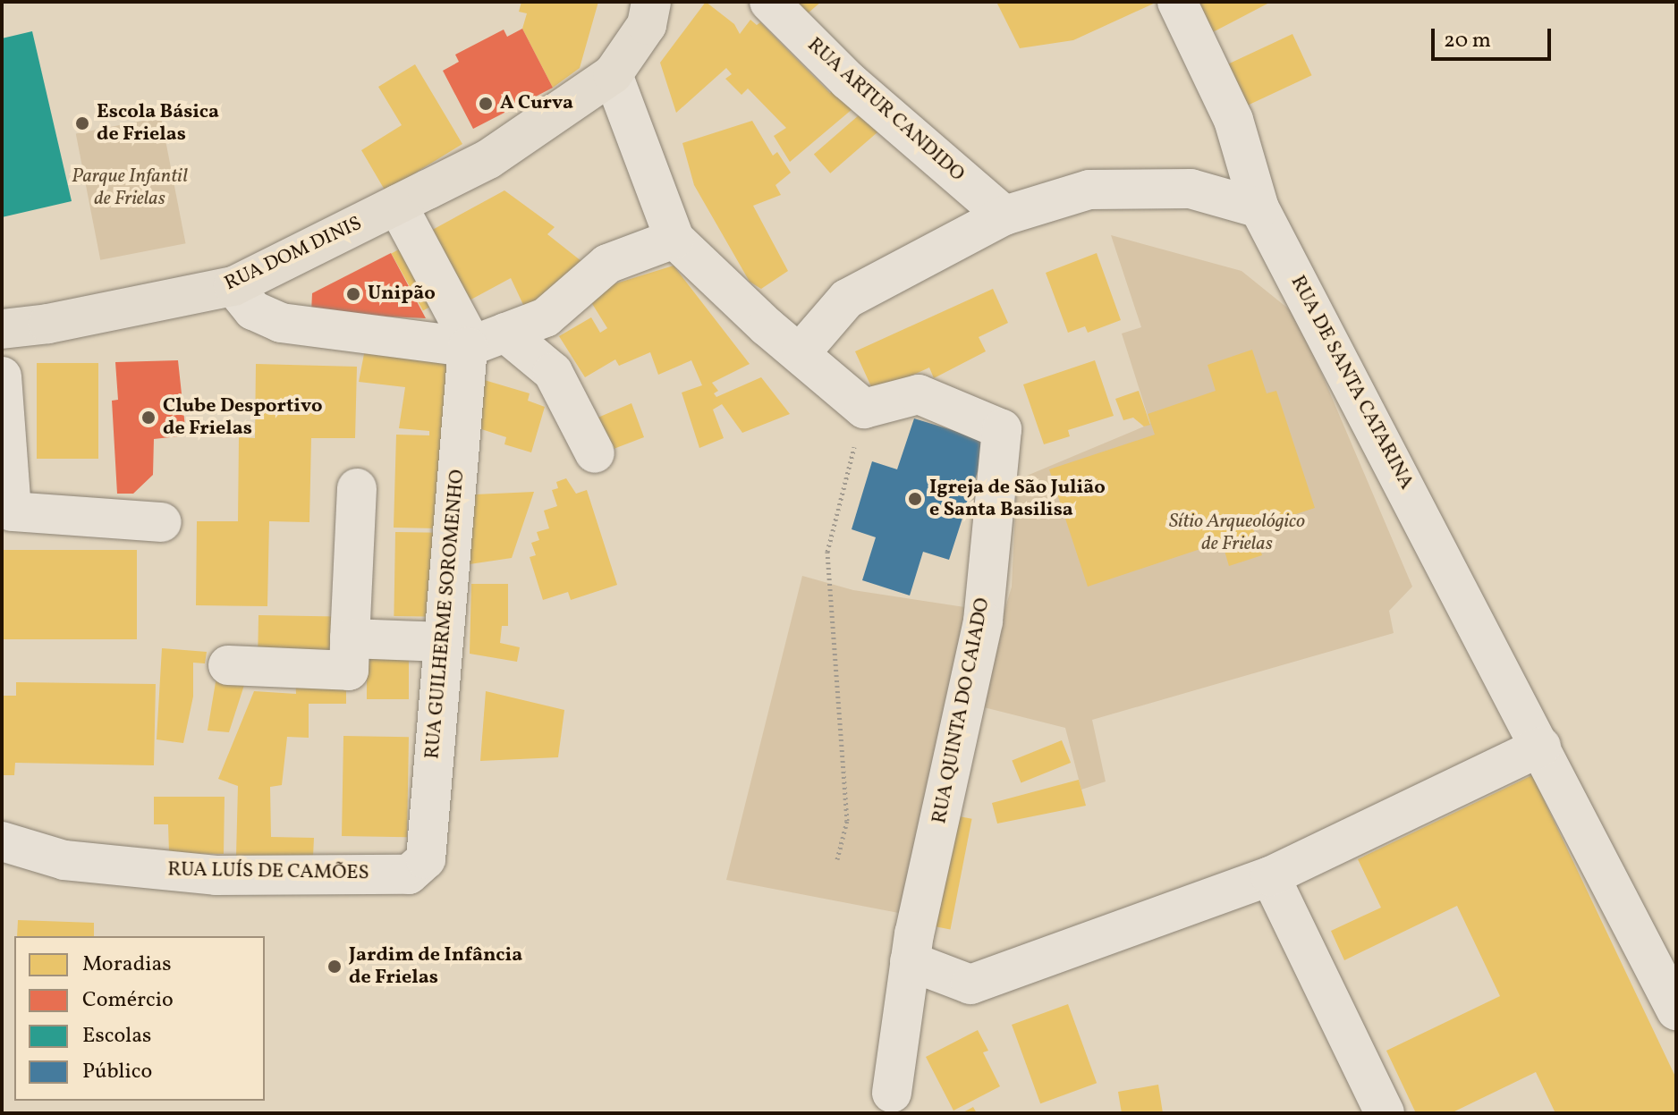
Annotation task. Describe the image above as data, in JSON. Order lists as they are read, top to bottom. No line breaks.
{"streets":{"main road":["RUA DOM DINIS"],"street":["RUA ARTUR CANDIDO","RUA DE SANTA CATARINA","RUA GUILHERME SOROMENHO","RUA QUINTA DO CAIADO","RUA LUÍS DE CAMÕES"]},"crossings":[["RUA GUILHERME SOROMENHO","RUA LUÍS DE CAMÕES"]],"parks":["Parque Infantil de Frielas","Sítio Arqueológico de Frielas"],"places":["A Curva","Escola Básica de Frielas","Unipão","Clube Desportivo de Frielas","Igreja de São Julião e Santa Basilisa","Jardim de Infância de Frielas"],"legend":["Moradias","Comércio","Escolas","Público"],"scale_bar":"20 m"}
